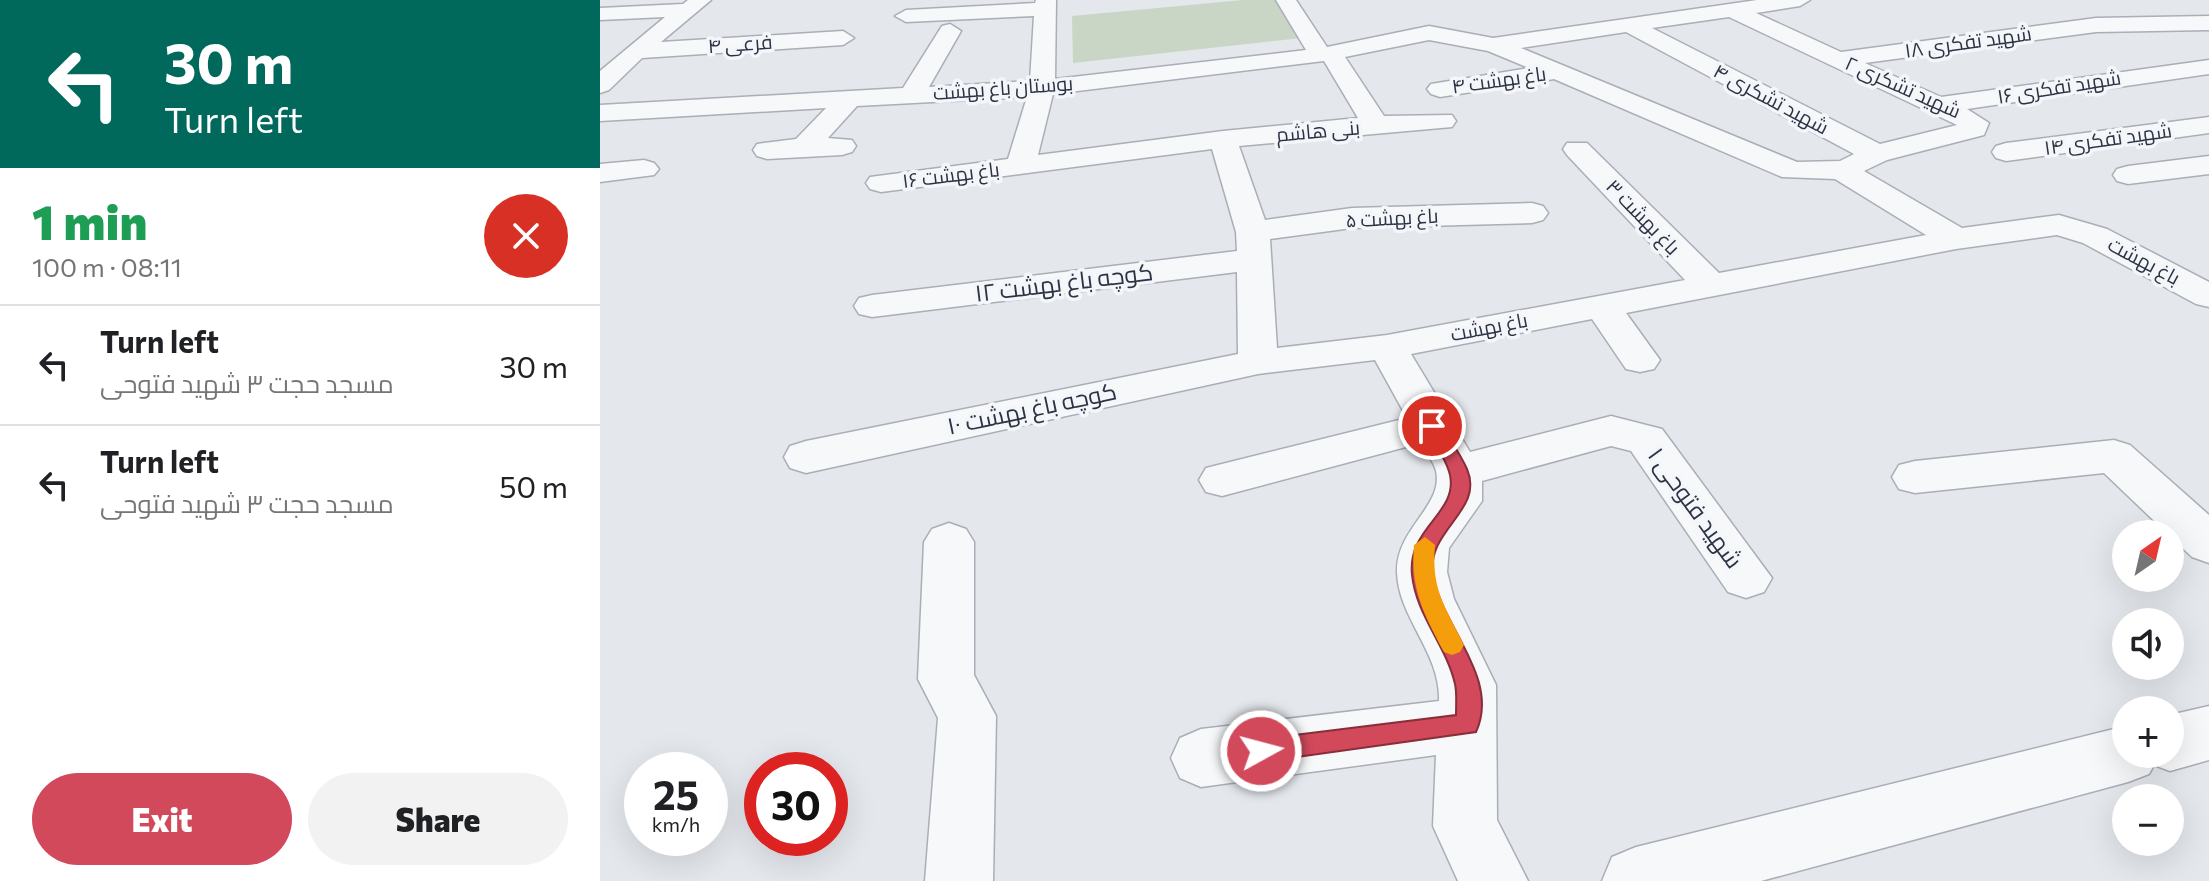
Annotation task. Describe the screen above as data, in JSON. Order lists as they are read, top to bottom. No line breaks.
{"streets":{"street":["شهید تفکری ۱۸","فرعی ۴","باغ بهشت ۴","شهید تشکری ۲","شهید تفکری ۱۶","بوستان باغ بهشت","شهید تشکری ۴","بنی هاشم","شهید تفکری ۱۴","باغ بهشت ۱۶","باغ بهشت ۳","باغ بهشت ۵","باغ بهشت","کوچه باغ بهشت ۱۲","کوچه باغ بهشت ۱۰","شهید فتوحی ۱"]},"crossings":[["شهید تفکری ۱۸","شهید تشکری ۲"],["شهید تشکری ۲","شهید تفکری ۱۶"],["شهید تشکری ۲","شهید تشکری ۴"],["بوستان باغ بهشت","بنی هاشم"],["باغ بهشت ۳","باغ بهشت"],["باغ بهشت ۵","کوچه باغ بهشت ۱۲"],["باغ بهشت","کوچه باغ بهشت ۱۰"]],"north":"top right","page":{"turn":["30 m","Turn left"],"heading":["1 min","100 m · 08:11"],"list":[{"name":"Turn left","note":"مسجد حجت ۳ شهید فتوحی","value":"30 m"},{"name":"Turn left","note":"مسجد حجت ۳ شهید فتوحی","value":"50 m"}],"map_buttons":["+","−"],"speed":"25 km/h","limit":"30","buttons":["Exit","Share"]}}
